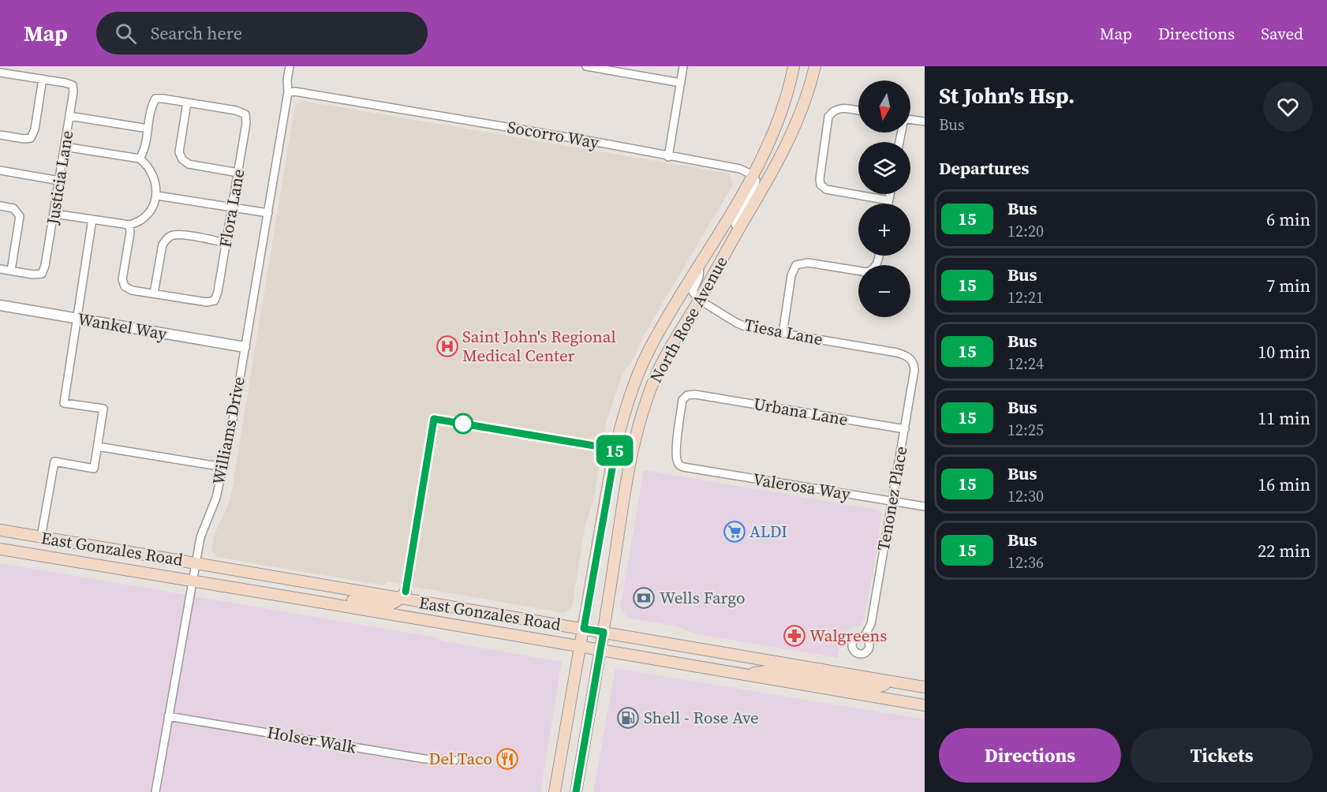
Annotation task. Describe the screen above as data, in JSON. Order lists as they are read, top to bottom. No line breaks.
{"streets":{"main road":["North Rose Avenue","East Gonzales Road"],"street":["Socorro Way","Justicia Lane","Flora Lane","Wankel Way","Tiesa Lane","Urbana Lane","Williams Drive","Valerosa Way","Tenonez Place","Holser Walk"]},"crossings":[["Socorro Way","North Rose Avenue"],["Socorro Way","Williams Drive"],["North Rose Avenue","Tiesa Lane"],["North Rose Avenue","East Gonzales Road"],["Wankel Way","Williams Drive"],["Tiesa Lane","Tenonez Place"],["Urbana Lane","Valerosa Way"],["Urbana Lane","Tenonez Place"],["Williams Drive","East Gonzales Road"],["Williams Drive","Holser Walk"],["Valerosa Way","Tenonez Place"]],"places":{"hospital":["Saint John's Regional Medical Center"],"supermarket":["ALDI"],"bank":["Wells Fargo"],"pharmacy":["Walgreens"],"fuel station":["Shell - Rose Ave"],"restaurant":["Del Taco"]},"lines":["bus line 15"],"north":"bottom","page":{"header":"Map","search":"Search here","nav":["Map","Directions","Saved"],"on_map":"15","heading":[["St John's Hsp.","Bus"],"Departures"],"map_buttons":["+","−"],"list":[{"mark":"15","name":"Bus","note":"12:20","value":"6 min"},{"mark":"15","name":"Bus","note":"12:21","value":"7 min"},{"mark":"15","name":"Bus","note":"12:24","value":"10 min"},{"mark":"15","name":"Bus","note":"12:25","value":"11 min"},{"mark":"15","name":"Bus","note":"12:30","value":"16 min"},{"mark":"15","name":"Bus","note":"12:36","value":"22 min"}],"buttons":["Directions","Tickets"]}}
